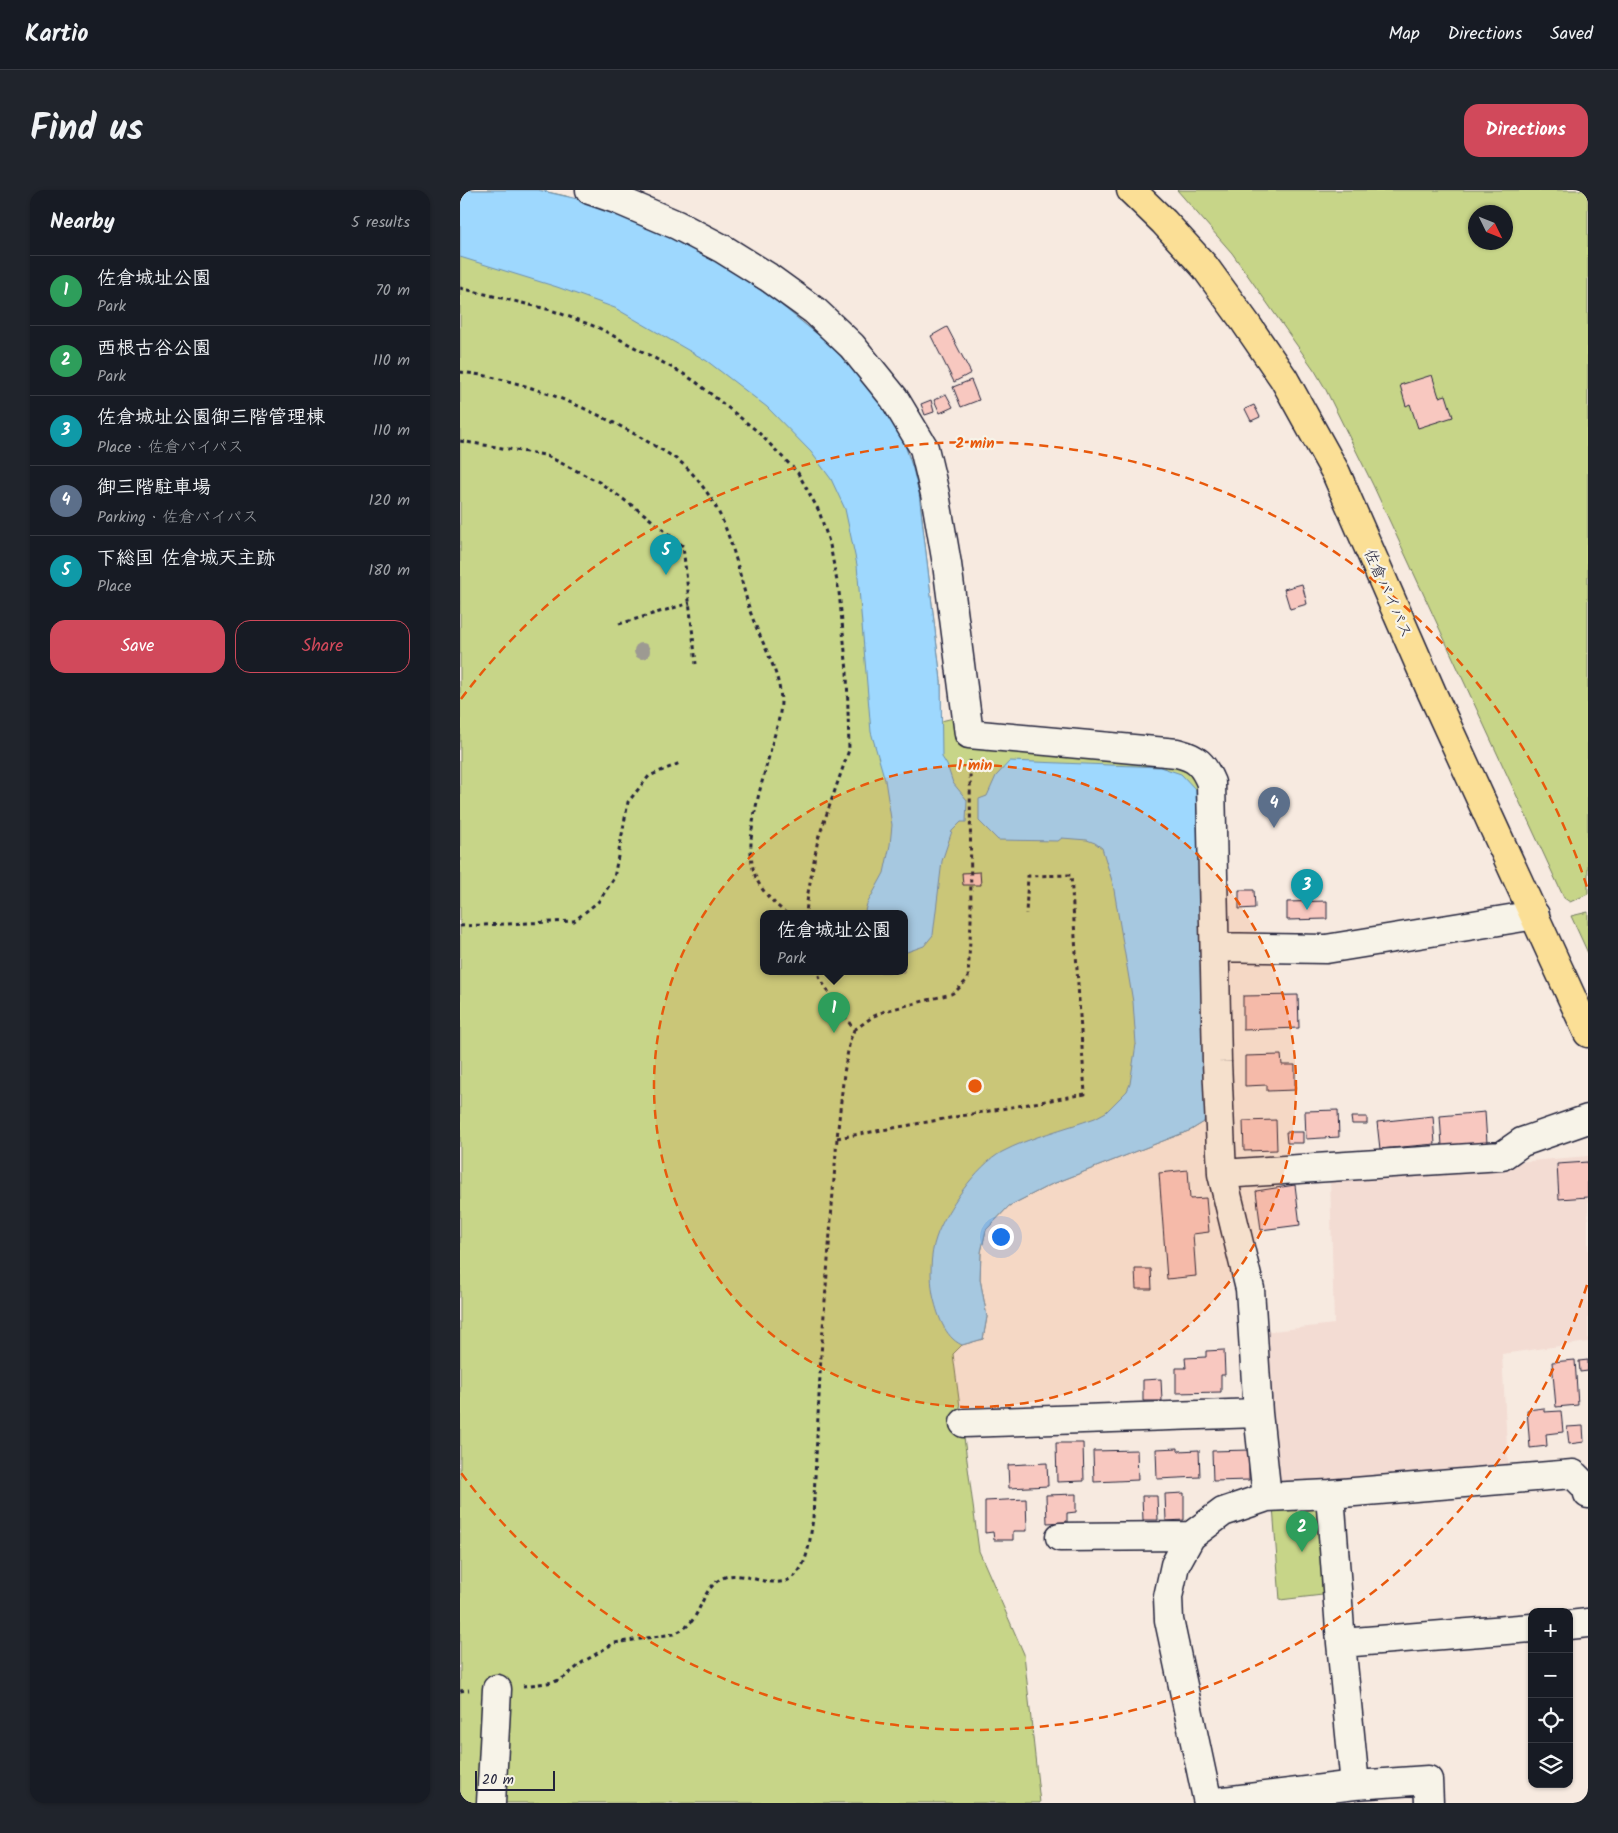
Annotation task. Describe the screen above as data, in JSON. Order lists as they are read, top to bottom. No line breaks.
{"streets":{"highway":["佐倉バイパス"]},"scale_bar":"20 m","north":"bottom right","page":{"header":"Kartio","nav":["Map","Directions","Saved"],"title":"Find us","buttons":["Directions",["Save","Share"]],"heading":["Nearby","5 results"],"list":[{"mark":"1","name":"佐倉城址公園","note":"Park","value":"70 m"},{"mark":"2","name":"西根古谷公園","note":"Park","value":"110 m"},{"mark":"3","name":"佐倉城址公園御三階管理棟","note":"Place · 佐倉バイパス","value":"110 m"},{"mark":"4","name":"御三階駐車場","note":"Parking · 佐倉バイパス","value":"120 m"},{"mark":"5","name":"下総国 佐倉城天主跡","note":"Place","value":"180 m"}],"pins":["5","4","3","1","2"],"popup":["佐倉城址公園","Park"],"map_buttons":["+","−"],"scale":"20 m"},"rings":["2 min","1 min"]}
